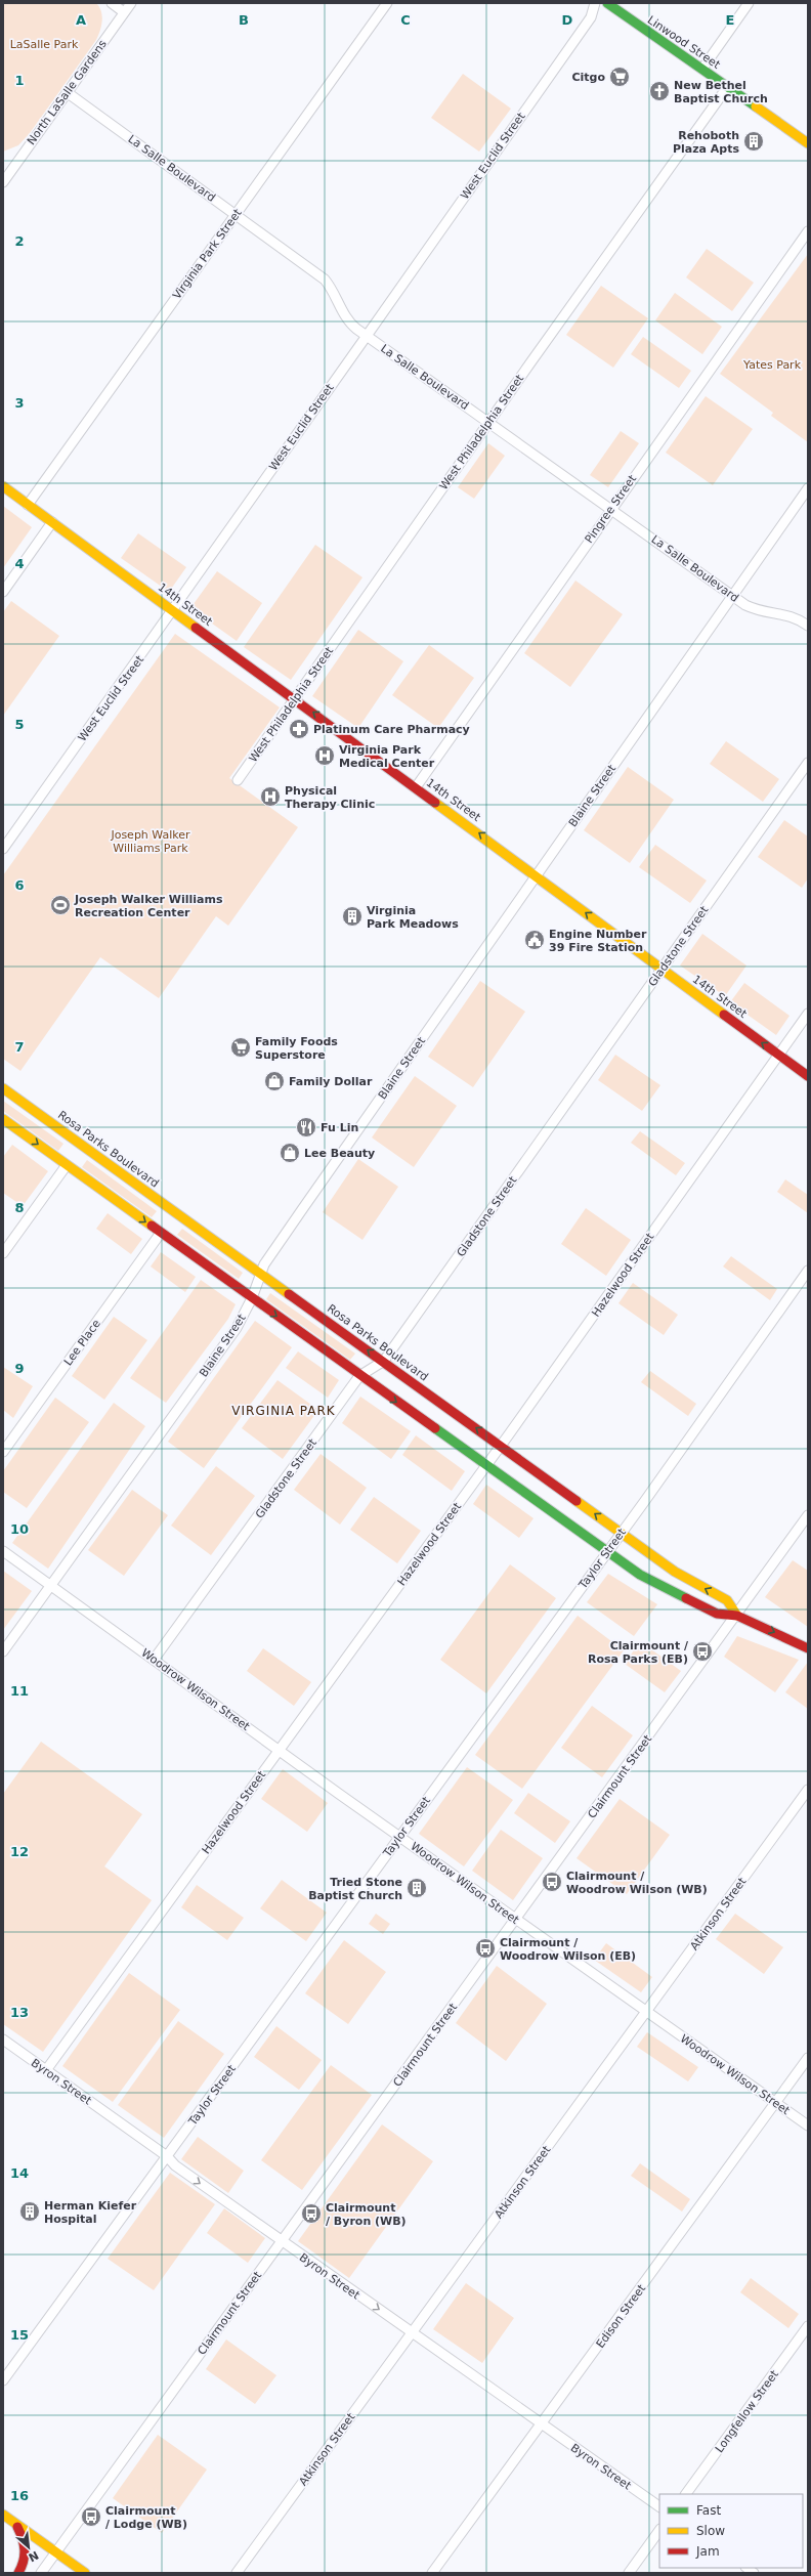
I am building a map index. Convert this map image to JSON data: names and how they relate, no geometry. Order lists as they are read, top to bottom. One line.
{"streets":{"street":["Linwood Street","North LaSalle Gardens","West Euclid Street","La Salle Boulevard","Virginia Park Street","West Philadelphia Street","Pingree Street","14th Street","Blaine Street","Gladstone Street","Rosa Parks Boulevard","Hazelwood Street","Lee Place","Taylor Street","Woodrow Wilson Street","Clairmount Street","Atkinson Street","Byron Street","Edison Street","Longfellow Street"]},"crossings":[["Linwood Street","West Philadelphia Street"],["North LaSalle Gardens","La Salle Boulevard"],["West Euclid Street","La Salle Boulevard"],["West Euclid Street","14th Street"],["La Salle Boulevard","Virginia Park Street"],["La Salle Boulevard","West Philadelphia Street"],["La Salle Boulevard","Pingree Street"],["La Salle Boulevard","Blaine Street"],["Virginia Park Street","14th Street"],["West Philadelphia Street","14th Street"],["Pingree Street","14th Street"],["14th Street","Blaine Street"],["14th Street","Gladstone Street"],["14th Street","Hazelwood Street"],["Blaine Street","Rosa Parks Boulevard"],["Blaine Street","Woodrow Wilson Street"],["Gladstone Street","Rosa Parks Boulevard"],["Gladstone Street","Woodrow Wilson Street"],["Rosa Parks Boulevard","Hazelwood Street"],["Rosa Parks Boulevard","Taylor Street"],["Rosa Parks Boulevard","Clairmount Street"],["Hazelwood Street","Woodrow Wilson Street"],["Hazelwood Street","Byron Street"],["Taylor Street","Woodrow Wilson Street"],["Taylor Street","Byron Street"],["Woodrow Wilson Street","Clairmount Street"],["Woodrow Wilson Street","Atkinson Street"],["Woodrow Wilson Street","Edison Street"],["Clairmount Street","Byron Street"],["Atkinson Street","Byron Street"],["Byron Street","Edison Street"]],"one_way":["14th Street","Byron Street"],"districts":["VIRGINIA PARK"],"parks":["LaSalle Park","Yates Park","Joseph Walker Williams Park"],"places":{"supermarket":["Citgo","Family Foods Superstore"],"church":["New Bethel Baptist Church"],"building":["Rehoboth Plaza Apts","Virginia Park Meadows","Tried Stone Baptist Church","Herman Kiefer Hospital"],"pharmacy":["Platinum Care Pharmacy"],"hospital":["Virginia Park Medical Center","Physical Therapy Clinic"],"sports":["Joseph Walker Williams Recreation Center"],"public building":["Engine Number 39 Fire Station"],"shop":["Family Dollar","Lee Beauty"],"restaurant":["Fu Lin"],"bus stop":["Clairmount / Rosa Parks (EB)","Clairmount / Woodrow Wilson (WB)","Clairmount / Woodrow Wilson (EB)","Clairmount / Byron (WB)","Clairmount / Lodge (WB)"]},"legend":["Fast","Slow","Jam"],"north":"bottom right","grid":{"columns":["A","B","C","D","E"],"rows":["1","2","3","4","5","6","7","8","9","10","11","12","13","14","15","16"]}}
